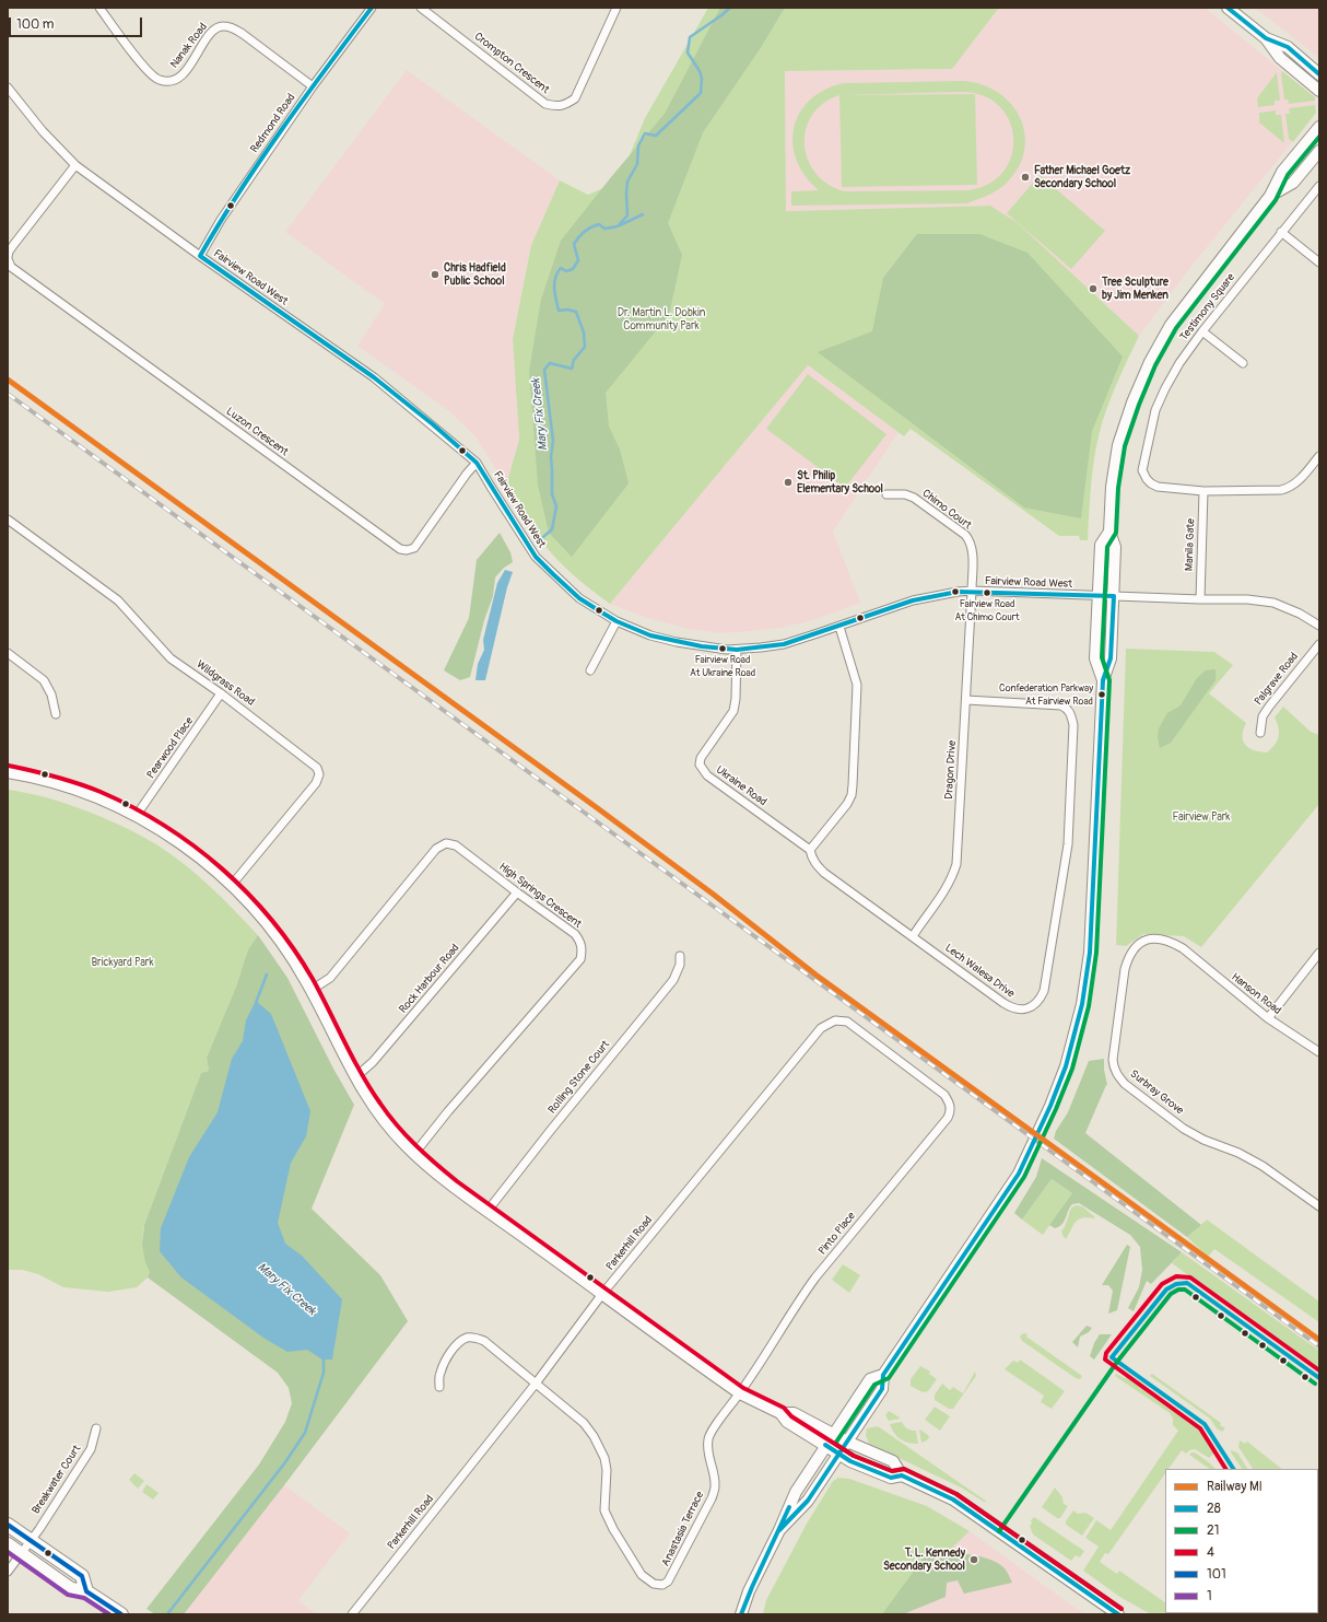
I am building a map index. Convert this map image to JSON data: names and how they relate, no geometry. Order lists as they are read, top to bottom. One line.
{"streets":{"street":["Nanak Road","Crompton Crescent","Redmond Road","Fairview Road West","Testimony Square","Luzon Crescent","Chimo Court","Manila Gate","Palgrave Road","Wildgrass Road","Pearwood Place","Dragon Drive","Ukraine Road","High Springs Crescent","Lech Walesa Drive","Rock Harbour Road","Hanson Road","Rolling Stone Court","Surbray Grove","Pinto Place","Parkerhill Road","Breakwater Court","Anastasia Terrace"]},"crossings":[["Nanak Road","Redmond Road"],["Redmond Road","Fairview Road West"],["Fairview Road West","Luzon Crescent"],["Fairview Road West","Chimo Court"],["Fairview Road West","Manila Gate"],["Fairview Road West","Dragon Drive"],["Fairview Road West","Ukraine Road"],["Testimony Square","Manila Gate"],["Chimo Court","Dragon Drive"],["Wildgrass Road","Pearwood Place"],["Dragon Drive","Lech Walesa Drive"],["Ukraine Road","Lech Walesa Drive"],["High Springs Crescent","Rock Harbour Road"],["Hanson Road","Surbray Grove"],["Pinto Place","Parkerhill Road"],["Pinto Place","Anastasia Terrace"],["Parkerhill Road","Anastasia Terrace"]],"water":["Mary Fix Creek"],"parks":["Dr. Martin L. Dobkin Community Park","Fairview Park","Brickyard Park"],"places":["Father Michael Goetz Secondary School","Chris Hadfield Public School","Tree Sculpture by Jim Menken","St. Philip Elementary School","Fairview Road At Chimo Court","Fairview Road At Ukraine Road","Confederation Parkway At Fairview Road","T. L. Kennedy Secondary School"],"lines":["transit line 28","transit line 21","rail line MI","transit line 4","transit line 101","transit line 1"],"legend":["Railway MI","28","21","4","101","1"],"scale_bar":"100 m"}
